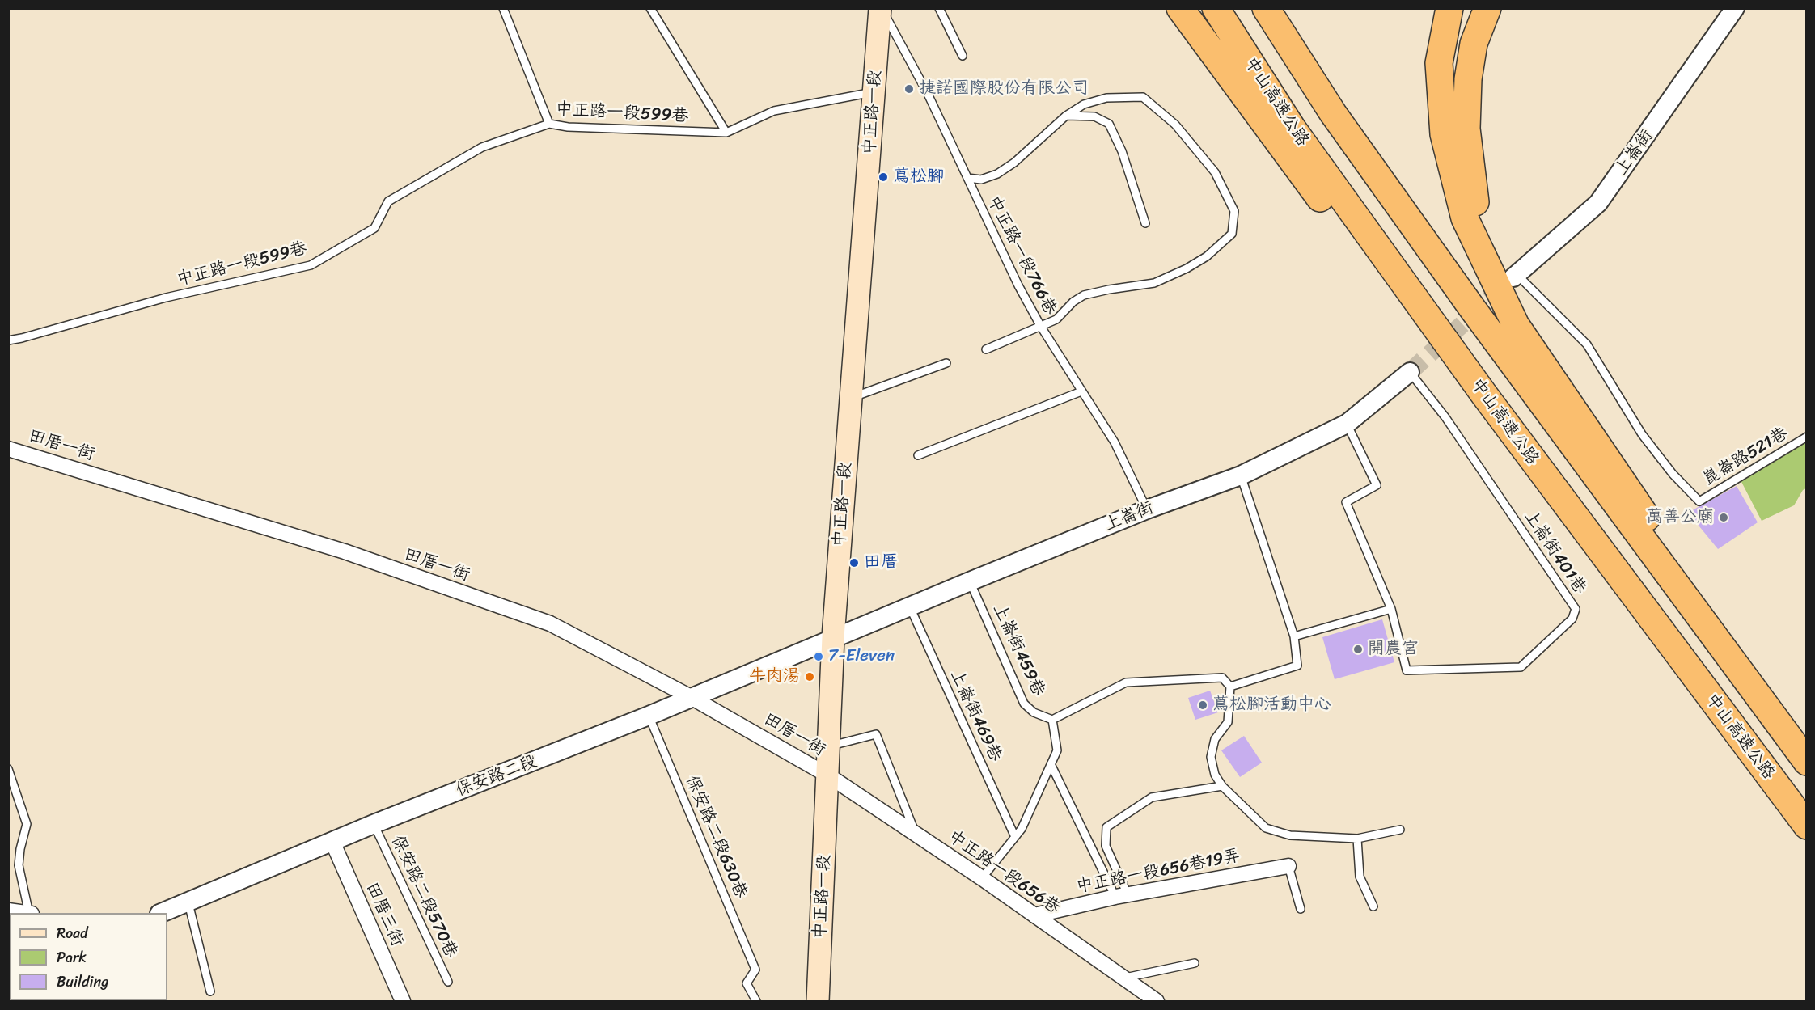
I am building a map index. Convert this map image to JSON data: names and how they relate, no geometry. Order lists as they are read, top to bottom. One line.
{"streets":{"highway":["中山高速公路"],"main road":["中正路一段"],"street":["上崙街","田厝一街","保安路二段","中正路一段656巷19弄","中正路一段656巷","田厝三街"],"lane":["中正路一段599巷","中正路一段766巷","崑崙路521巷","上崙街401巷","上崙街459巷","上崙街469巷","保安路二段630巷","保安路二段570巷"]},"crossings":[["中正路一段","中正路一段599巷"],["中正路一段","上崙街"],["中正路一段","中正路一段766巷"],["中正路一段","田厝一街"],["中正路一段","保安路二段"],["中正路一段","中正路一段656巷"],["上崙街","中正路一段766巷"],["上崙街","崑崙路521巷"],["上崙街","上崙街401巷"],["上崙街","上崙街459巷"],["上崙街","上崙街469巷"],["上崙街","保安路二段"],["田厝一街","保安路二段"],["田厝一街","中正路一段656巷"],["保安路二段","保安路二段630巷"],["保安路二段","保安路二段570巷"],["保安路二段","田厝三街"],["中正路一段656巷19弄","中正路一段656巷"]],"places":["捷諾國際股份有限公司","蔦松腳","萬善公廟","田厝","開農宮","7-Eleven","牛肉湯","蔦松腳活動中心"],"legend":["Road","Park","Building"]}
